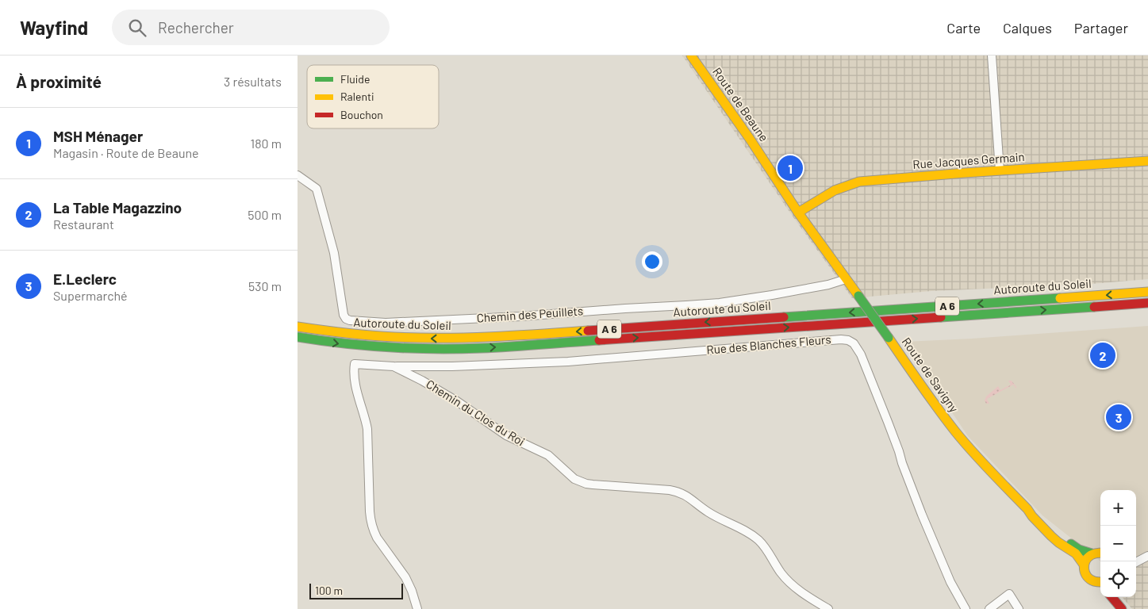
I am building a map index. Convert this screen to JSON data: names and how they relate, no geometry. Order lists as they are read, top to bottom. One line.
{"streets":{"main road":["Route de Beaune","Rue Jacques Germain","Autoroute du Soleil","A 6","Route de Savigny"],"street":["Chemin des Peuillets","Rue des Blanches Fleurs","Chemin du Clos du Roi"]},"crossings":[["Route de Beaune","Rue Jacques Germain"],["Route de Beaune","Route de Savigny"],["Chemin des Peuillets","Route de Savigny"],["Rue des Blanches Fleurs","Chemin du Clos du Roi"]],"legend":["Fluide","Ralenti","Bouchon"],"scale_bar":"100 m","page":{"header":"Wayfind","search":"Rechercher","nav":["Carte","Calques","Partager"],"heading":["À proximité","3 résultats"],"list":[{"mark":"1","name":"MSH Ménager","note":"Magasin · Route de Beaune","value":"180 m"},{"mark":"2","name":"La Table Magazzino","note":"Restaurant","value":"500 m"},{"mark":"3","name":"E.Leclerc","note":"Supermarché","value":"530 m"}],"pins":["1","2","3"],"map_buttons":["+","−"],"scale":"100 m"}}
